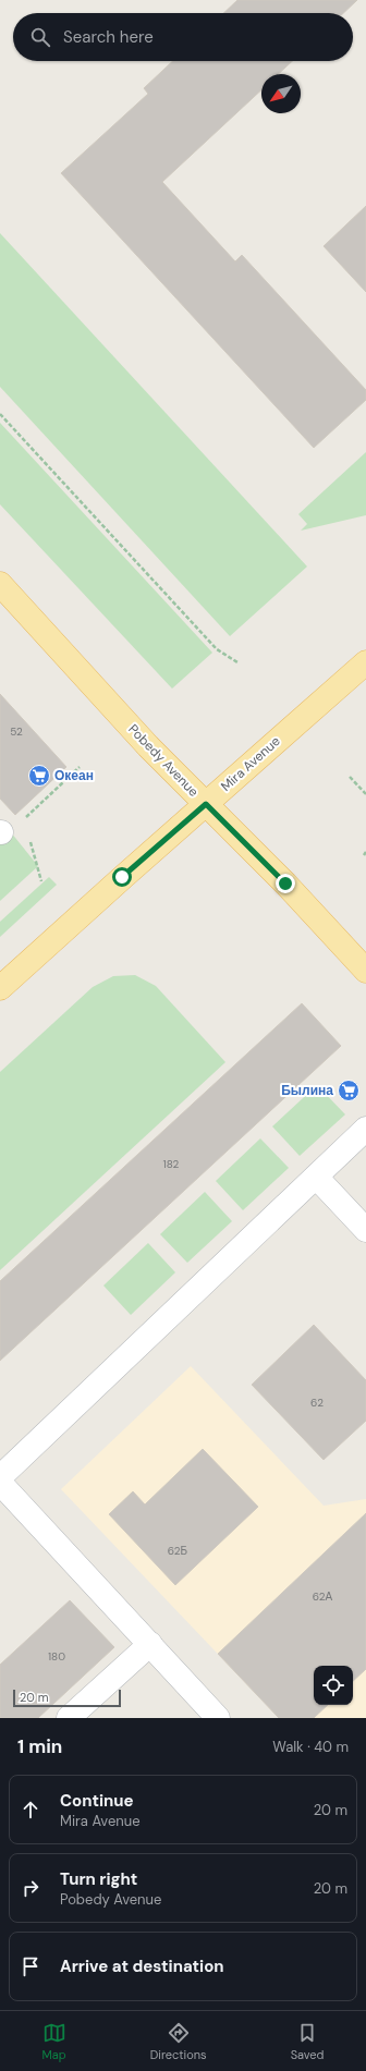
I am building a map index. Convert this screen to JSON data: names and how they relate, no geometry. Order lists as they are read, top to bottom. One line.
{"streets":{"main road":["Pobedy Avenue","Mira Avenue"]},"crossings":[["Pobedy Avenue","Mira Avenue"]],"places":{"supermarket":["Океан","Былина"]},"house_numbers":["52","182","62","62Б","62А","180"],"scale_bar":"20 m","north":"bottom left","page":{"search":"Search here","scale":"20 m","heading":["1 min","Walk · 40 m"],"list":[["Continue","Mira Avenue","20 m"],["Turn right","Pobedy Avenue","20 m"],"Arrive at destination"],"nav":["Map","Directions","Saved"]}}
